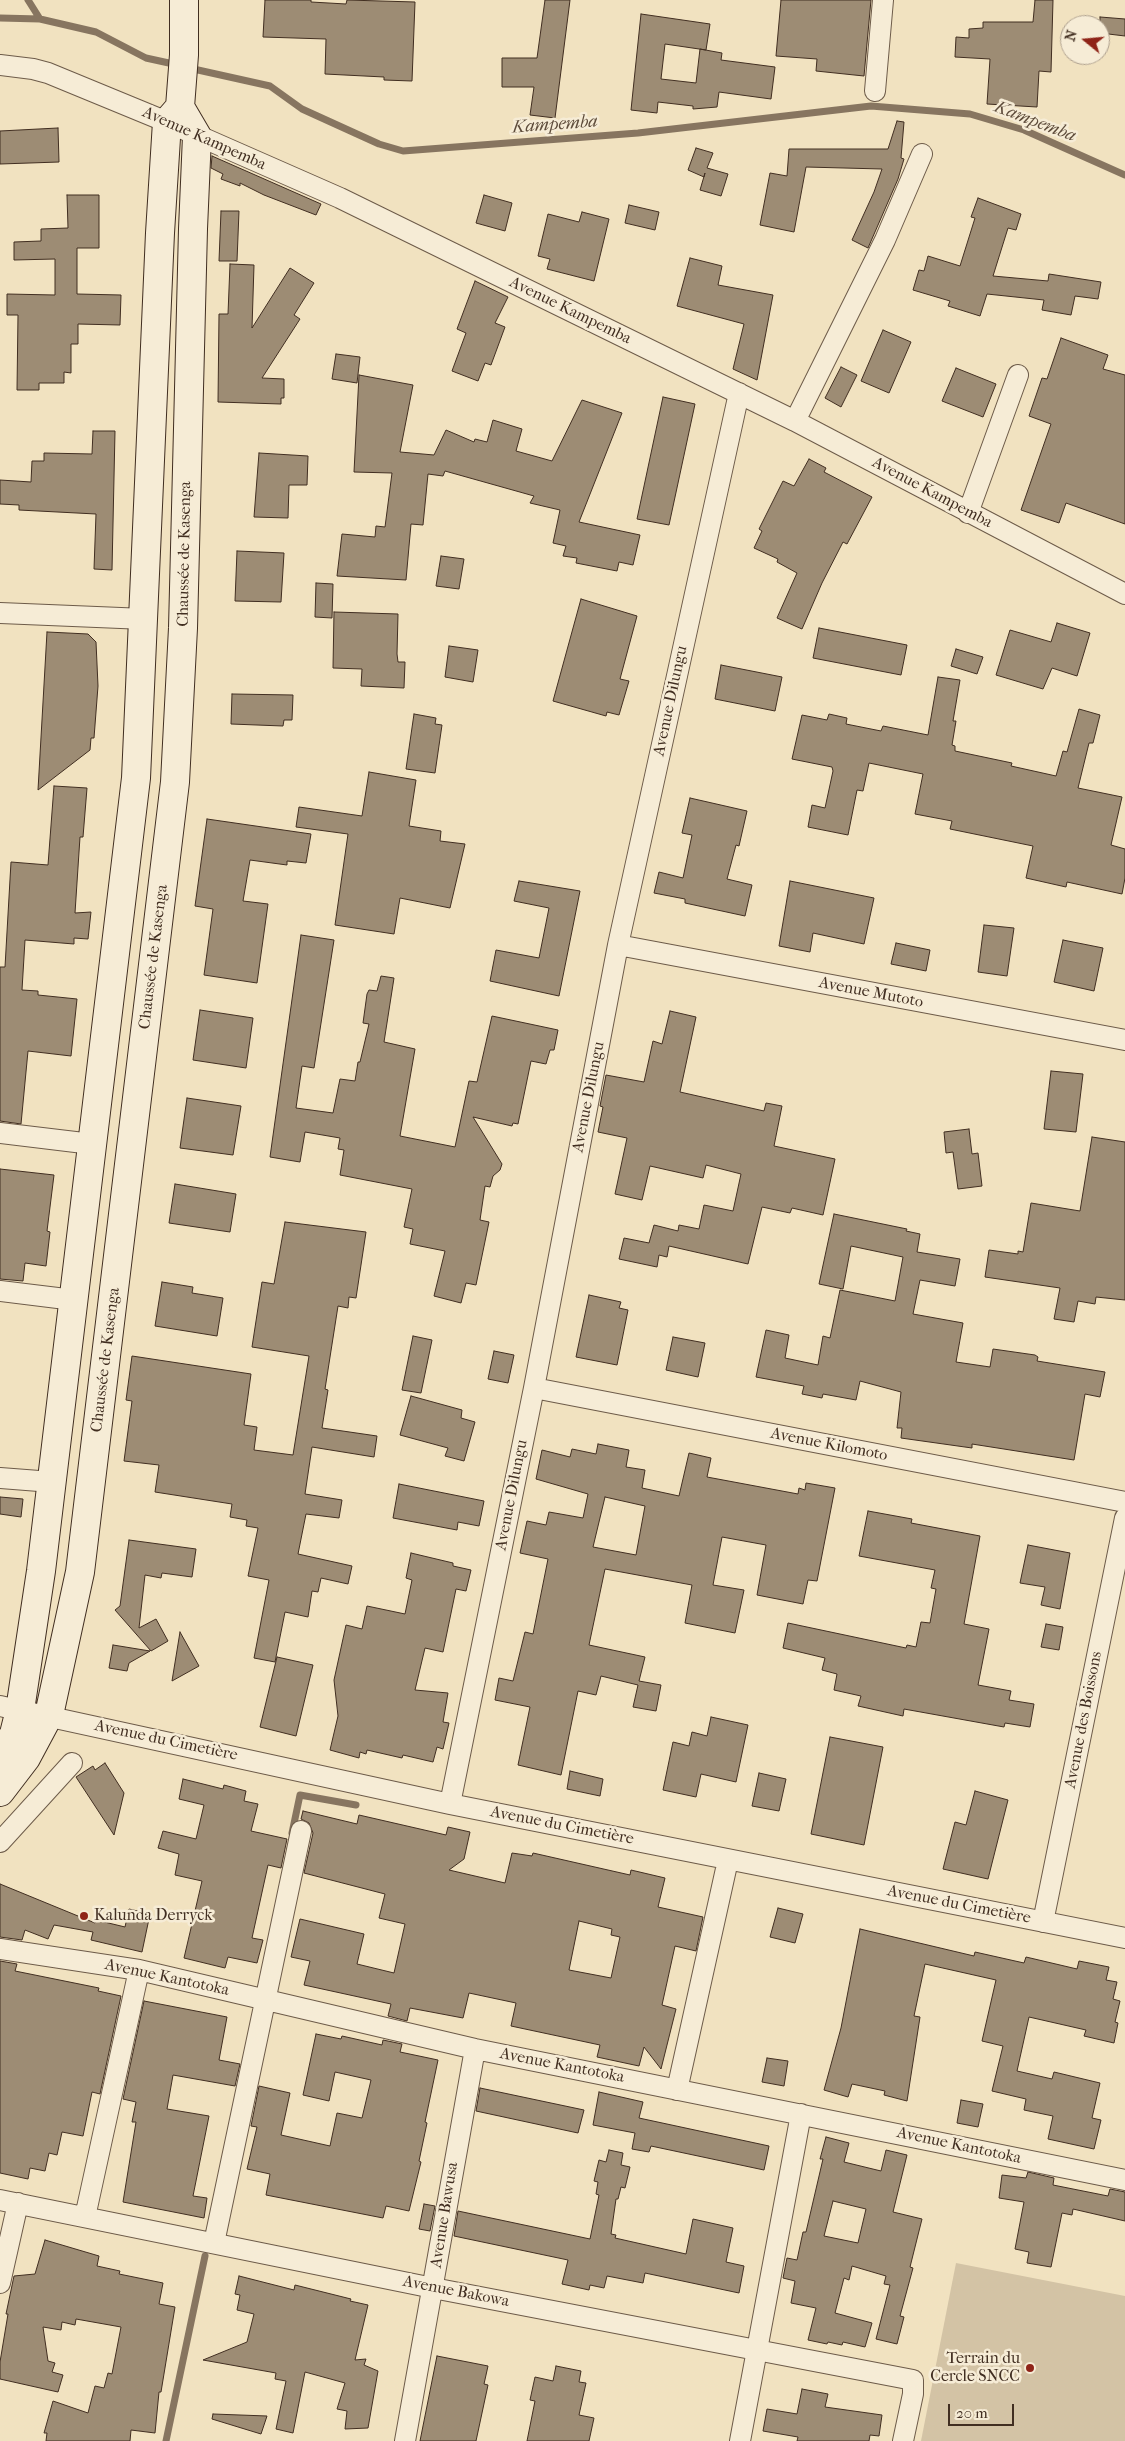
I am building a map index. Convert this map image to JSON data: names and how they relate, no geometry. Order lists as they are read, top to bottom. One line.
{"streets":{"main road":["Chaussée de Kasenga"],"street":["Avenue Kampemba","Avenue Dilungu","Avenue Mutoto","Avenue Kilomoto","Avenue des Boissons","Avenue du Cimetière","Avenue Kantotoka","Avenue Bawusa","Avenue Bakowa"]},"crossings":[["Avenue Kampemba","Chaussée de Kasenga"],["Avenue Kampemba","Avenue Dilungu"],["Chaussée de Kasenga","Avenue du Cimetière"],["Avenue Dilungu","Avenue Mutoto"],["Avenue Dilungu","Avenue Kilomoto"],["Avenue Dilungu","Avenue du Cimetière"],["Avenue des Boissons","Avenue du Cimetière"],["Avenue Kantotoka","Avenue Bawusa"],["Avenue Bawusa","Avenue Bakowa"]],"water":["Kampemba"],"places":["Kalunda Derryck","Terrain du Cercle SNCC"],"scale_bar":"20 m","north":"left"}
